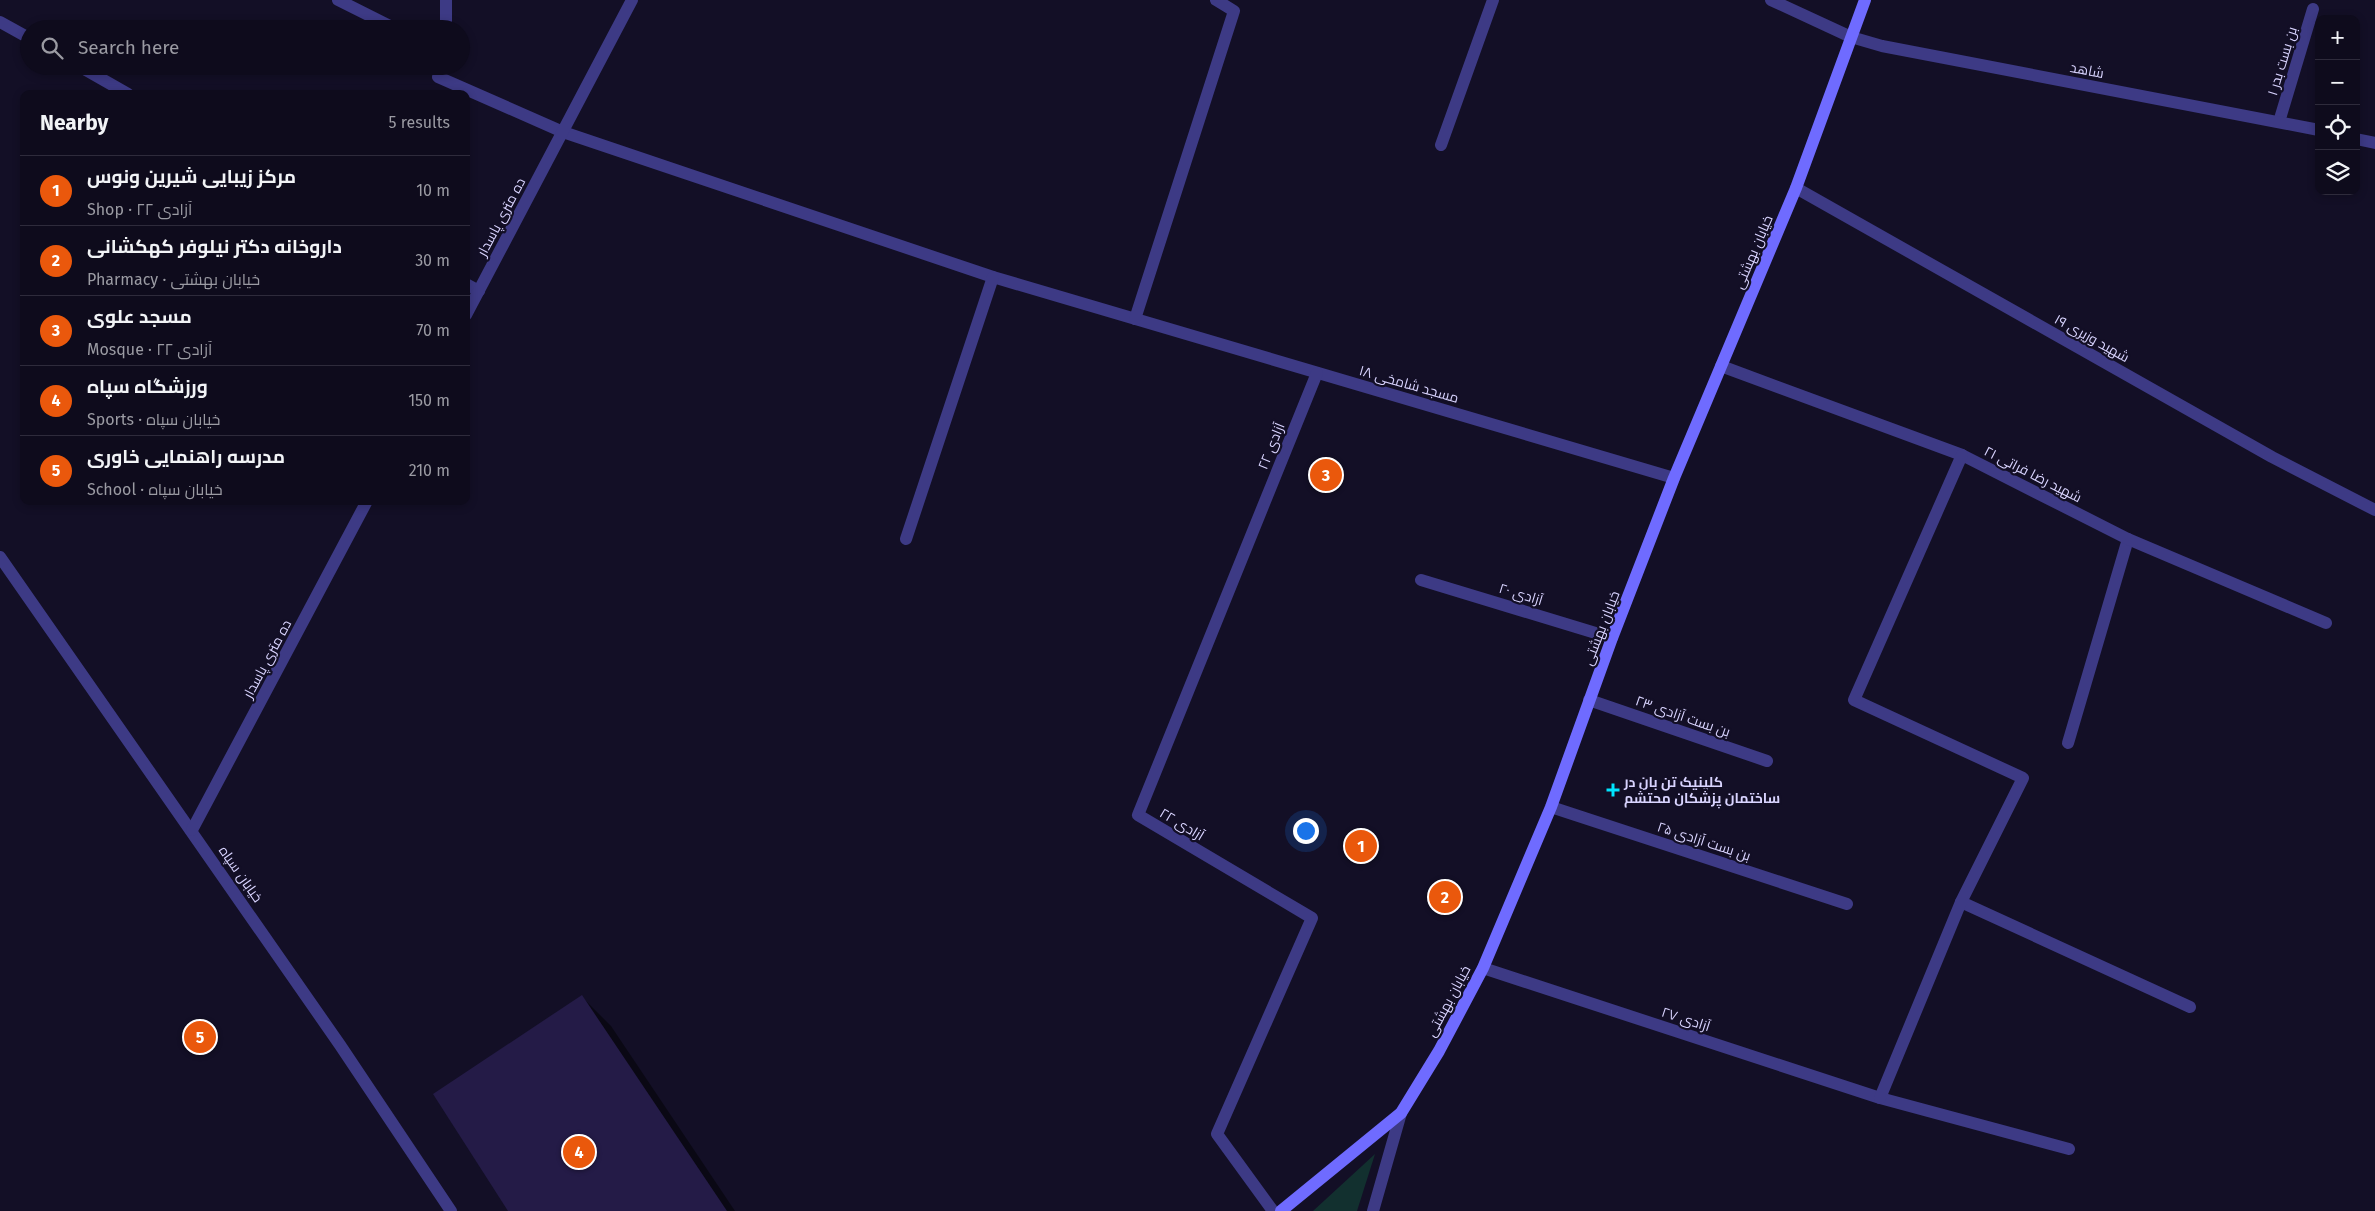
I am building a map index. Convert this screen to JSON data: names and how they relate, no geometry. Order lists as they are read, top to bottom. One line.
{"streets":{"main road":["خیابان بهشتی"],"street":["بن بست بدر ۱","شاهد","ده متری پاسدار","شهید وزیری ۱۹","مسجد شامخی ۱۸","آزادی ۲۲","شهید رضا فراتی ۲۱","آزادی ۲۰","بن بست آزادی ۲۳","بن بست آزادی ۲۵","خیابان سپاه","آزادی ۲۷"]},"crossings":[["بن بست بدر ۱","شاهد"],["شاهد","خیابان بهشتی"],["ده متری پاسدار","مسجد شامخی ۱۸"],["ده متری پاسدار","خیابان سپاه"],["خیابان بهشتی","شهید وزیری ۱۹"],["خیابان بهشتی","مسجد شامخی ۱۸"],["خیابان بهشتی","شهید رضا فراتی ۲۱"],["خیابان بهشتی","آزادی ۲۰"],["خیابان بهشتی","بن بست آزادی ۲۳"],["خیابان بهشتی","بن بست آزادی ۲۵"],["خیابان بهشتی","آزادی ۲۷"],["مسجد شامخی ۱۸","آزادی ۲۲"]],"places":{"health":["کلینیک تن بان در ساختمان پزشکان محتشم"]},"page":{"map_buttons":["+","−"],"search":"Search here","heading":["Nearby","5 results"],"list":[{"mark":"1","name":"مرکز زیبایی شیرین ونوس","note":"Shop · آزادی ۲۲","value":"10 m"},{"mark":"2","name":"داروخانه دکتر نیلوفر کهکشانی","note":"Pharmacy · خیابان بهشتی","value":"30 m"},{"mark":"3","name":"مسجد علوی","note":"Mosque · آزادی ۲۲","value":"70 m"},{"mark":"4","name":"ورزشگاه سپاه","note":"Sports · خیابان سپاه","value":"150 m"},{"mark":"5","name":"مدرسه راهنمایی خاوری","note":"School · خیابان سپاه","value":"210 m"}],"pins":["3","1","2","5","4"]}}
